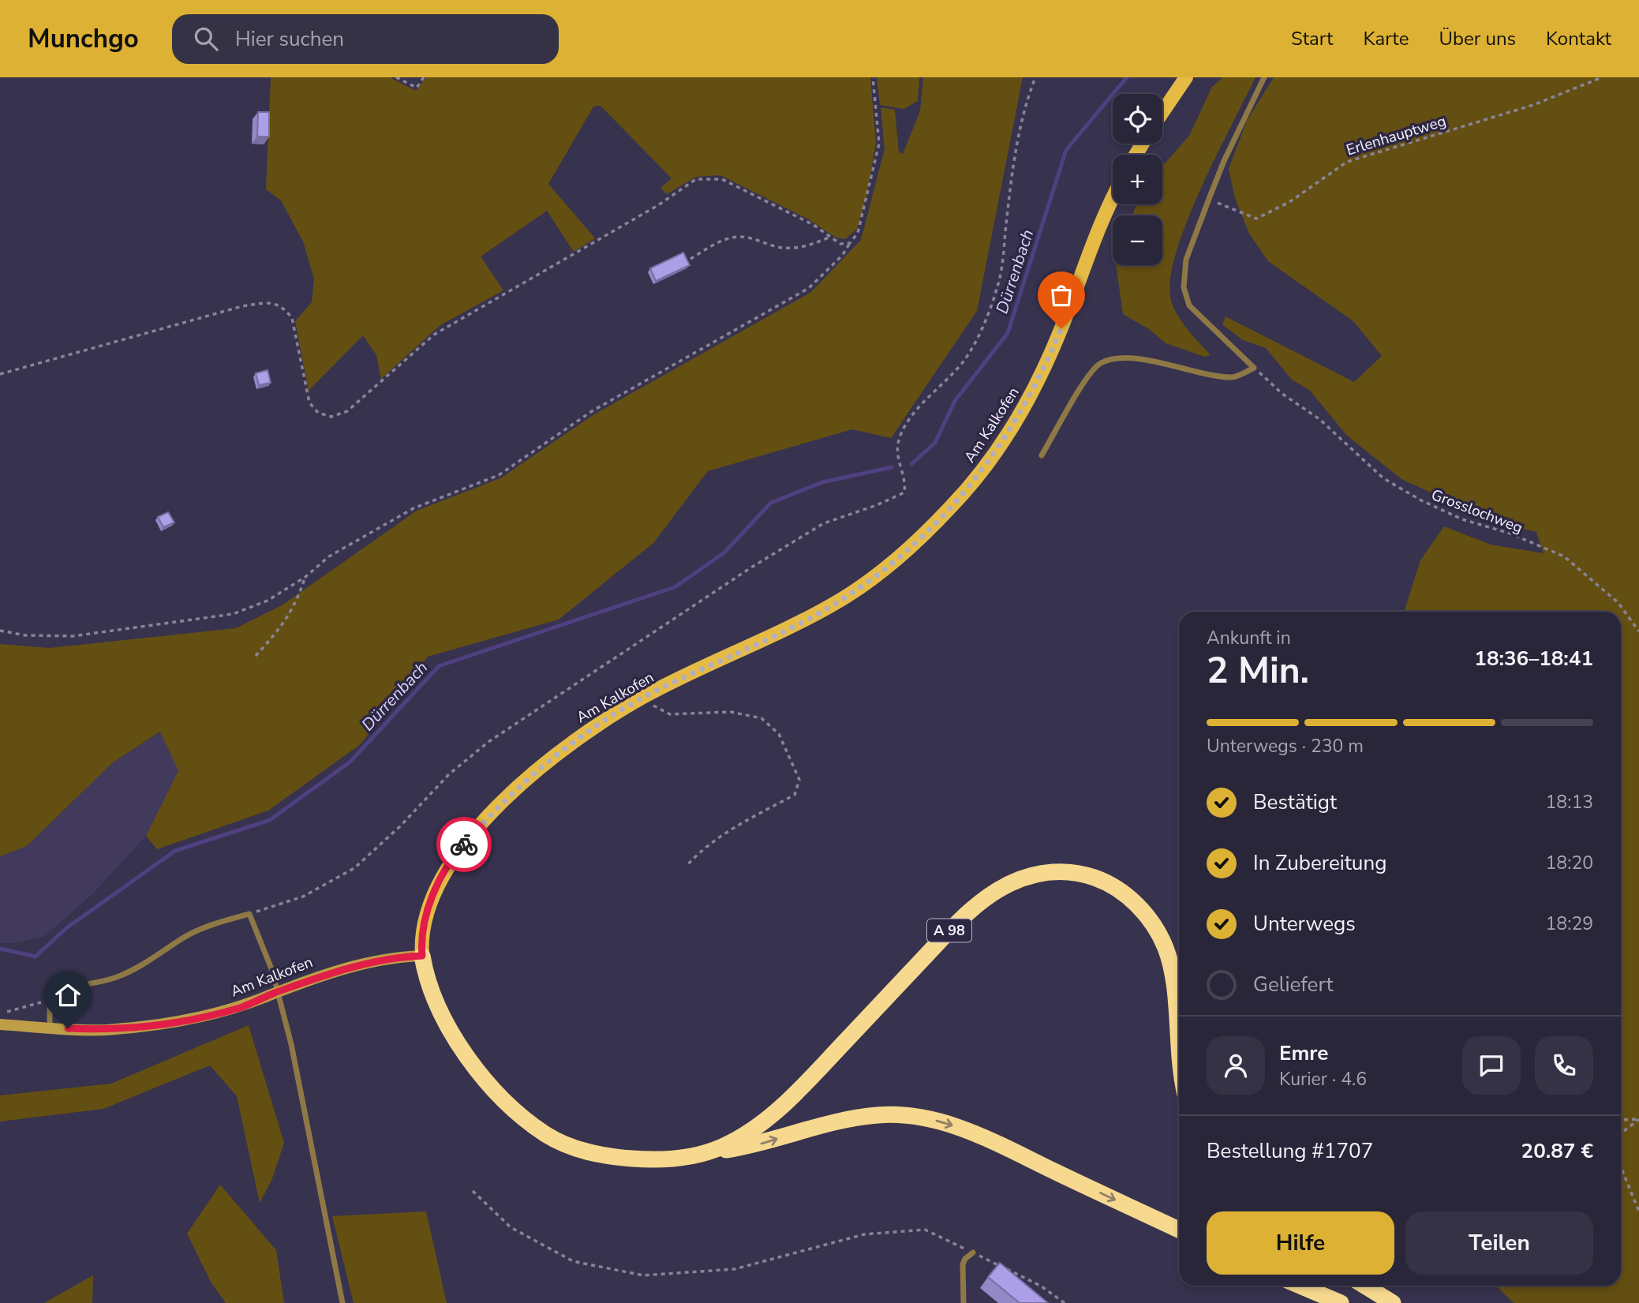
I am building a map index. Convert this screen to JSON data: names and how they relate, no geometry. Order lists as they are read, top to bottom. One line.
{"streets":{"highway":["A 98"],"main road":["Am Kalkofen"],"path":["Erlenhauptweg","Grosslochweg"]},"crossings":[["Am Kalkofen","A 98"]],"water":["Dürrenbach"],"page":{"header":"Munchgo","search":"Hier suchen","nav":["Start","Karte","Über uns","Kontakt"],"map_buttons":["+","−"],"heading":["2 Min.","Ankunft in","18:36–18:41"],"panel":["Emre","Kurier · 4.6","Bestellung #1707","20.87 €"],"bar":"Unterwegs · 230 m","list":[["Bestätigt","18:13"],["In Zubereitung","18:20"],["Unterwegs","18:29"],"Geliefert"],"buttons":["Hilfe","Teilen"]}}
